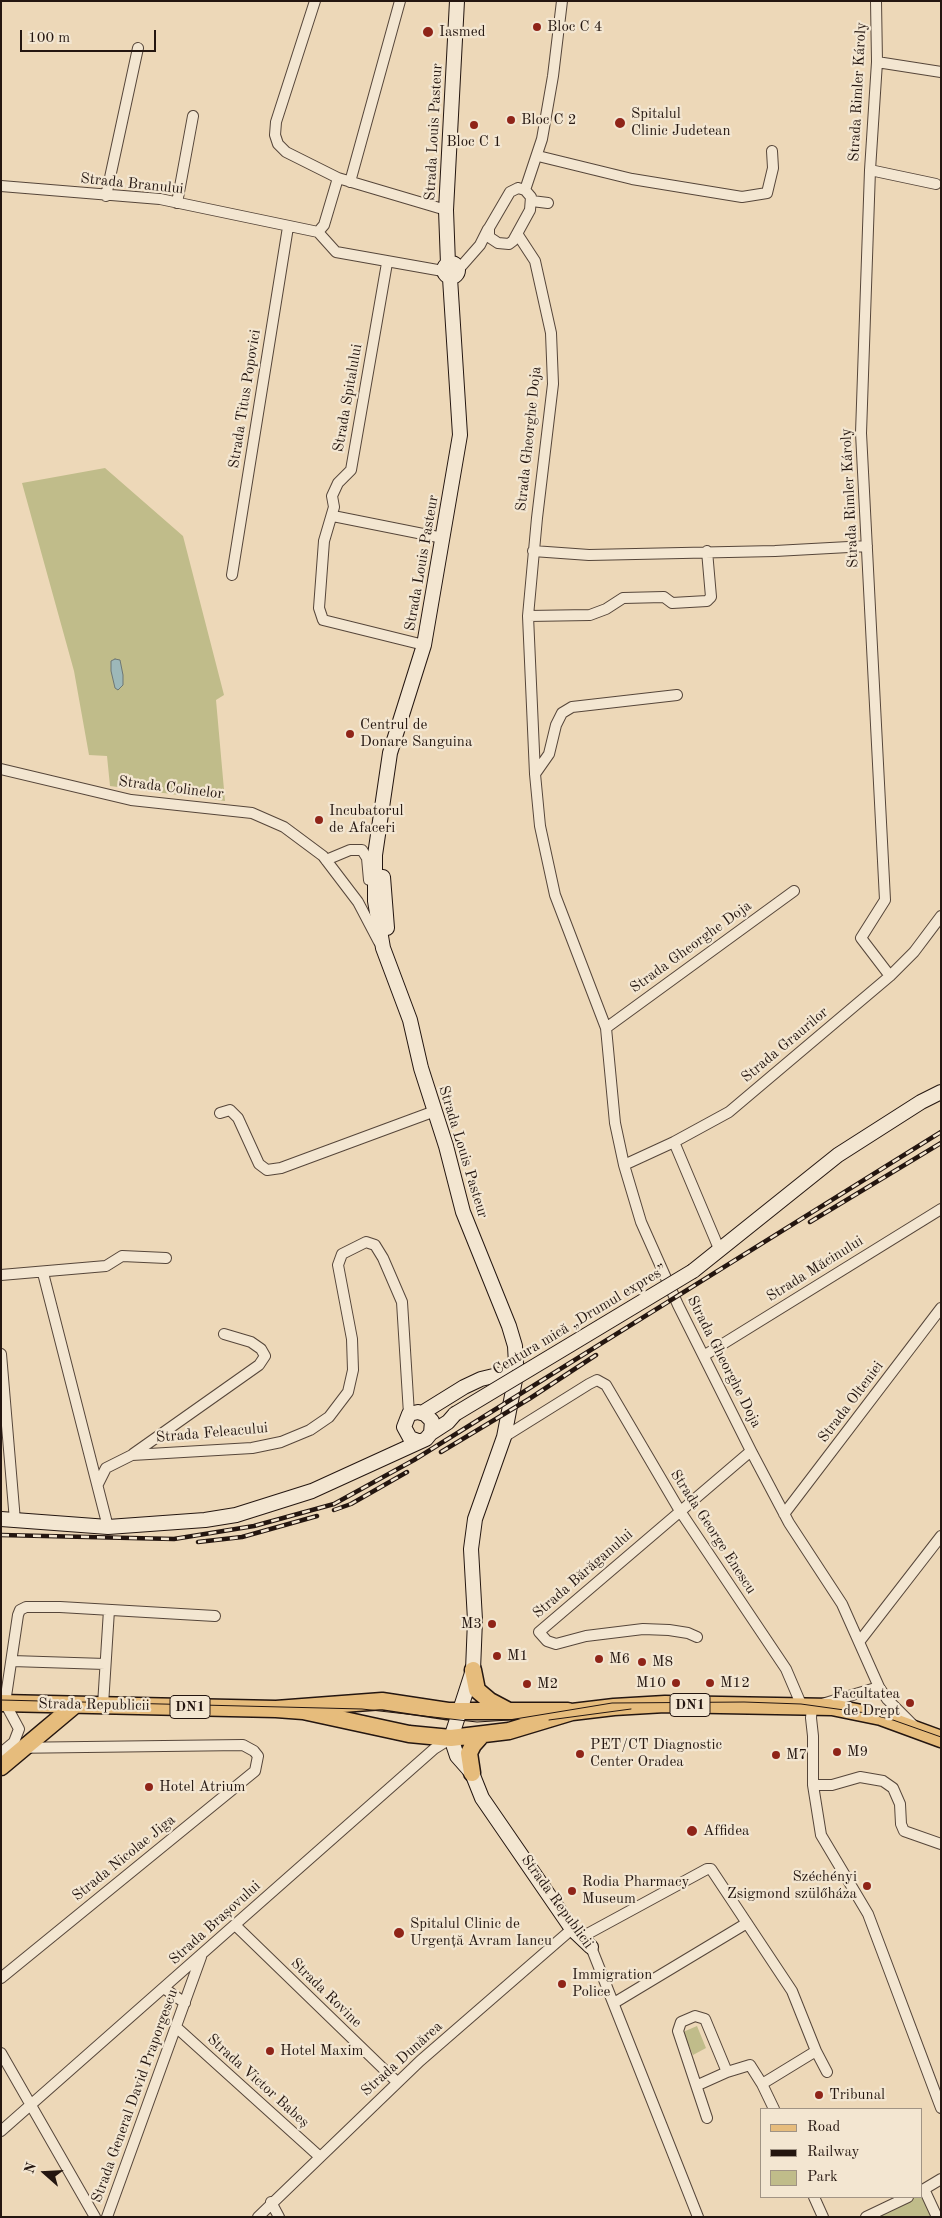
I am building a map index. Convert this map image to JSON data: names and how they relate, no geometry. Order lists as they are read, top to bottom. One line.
{"streets":{"main road":["Strada Louis Pasteur","Centura mică „Drumul expres”","Strada Republicii","DN1"],"street":["Strada Rimler Károly","Strada Branului","Strada Spitalului","Strada Titus Popovici","Strada Gheorghe Doja","Strada Colinelor","Strada Graurilor","Strada Măcinului","Strada Olteniei","Strada Feleacului","Strada George Enescu","Strada Bărăganului","Strada Nicolae Jiga","Strada Brașovului","Strada Rovine","Strada Dunărea","Strada Victor Babeș","Strada General David Praporgescu"]},"crossings":[["Strada Rimler Károly","Strada Graurilor"],["Strada Louis Pasteur","Strada Spitalului"],["Strada Louis Pasteur","Strada Colinelor"],["Strada Louis Pasteur","Strada George Enescu"],["Strada Louis Pasteur","Strada Republicii"],["Strada Louis Pasteur","Strada Brașovului"],["Strada Branului","Strada Titus Popovici"],["Strada Gheorghe Doja","Strada Graurilor"],["Strada Gheorghe Doja","Strada Măcinului"],["Strada Gheorghe Doja","Strada Olteniei"],["Strada Gheorghe Doja","Strada Bărăganului"],["Strada Gheorghe Doja","DN1"],["Centura mică „Drumul expres”","Strada Feleacului"],["Strada George Enescu","Strada Bărăganului"],["Strada George Enescu","DN1"],["Strada Republicii","DN1"],["Strada Republicii","Strada Brașovului"],["Strada Republicii","Strada Dunărea"],["Strada Brașovului","Strada Rovine"],["Strada Brașovului","Strada General David Praporgescu"],["Strada Rovine","Strada Dunărea"],["Strada Dunărea","Strada Victor Babeș"],["Strada Victor Babeș","Strada General David Praporgescu"]],"places":["Bloc C 4","Iasmed","Bloc C 2","Spitalul Clinic Judetean","Bloc C 1","Centrul de Donare Sanguina","Incubatorul de Afaceri","M3","M1","M6","M8","M10","M12","M2","Facultatea de Drept","M9","PET/CT Diagnostic Center Oradea","M7","Hotel Atrium","Affidea","Széchényi Zsigmond szülőháza","Rodia Pharmacy Museum","Spitalul Clinic de Urgență Avram Iancu","Immigration Police","Hotel Maxim","Tribunal"],"legend":["Road","Railway","Park"],"scale_bar":"100 m","north":"left"}
